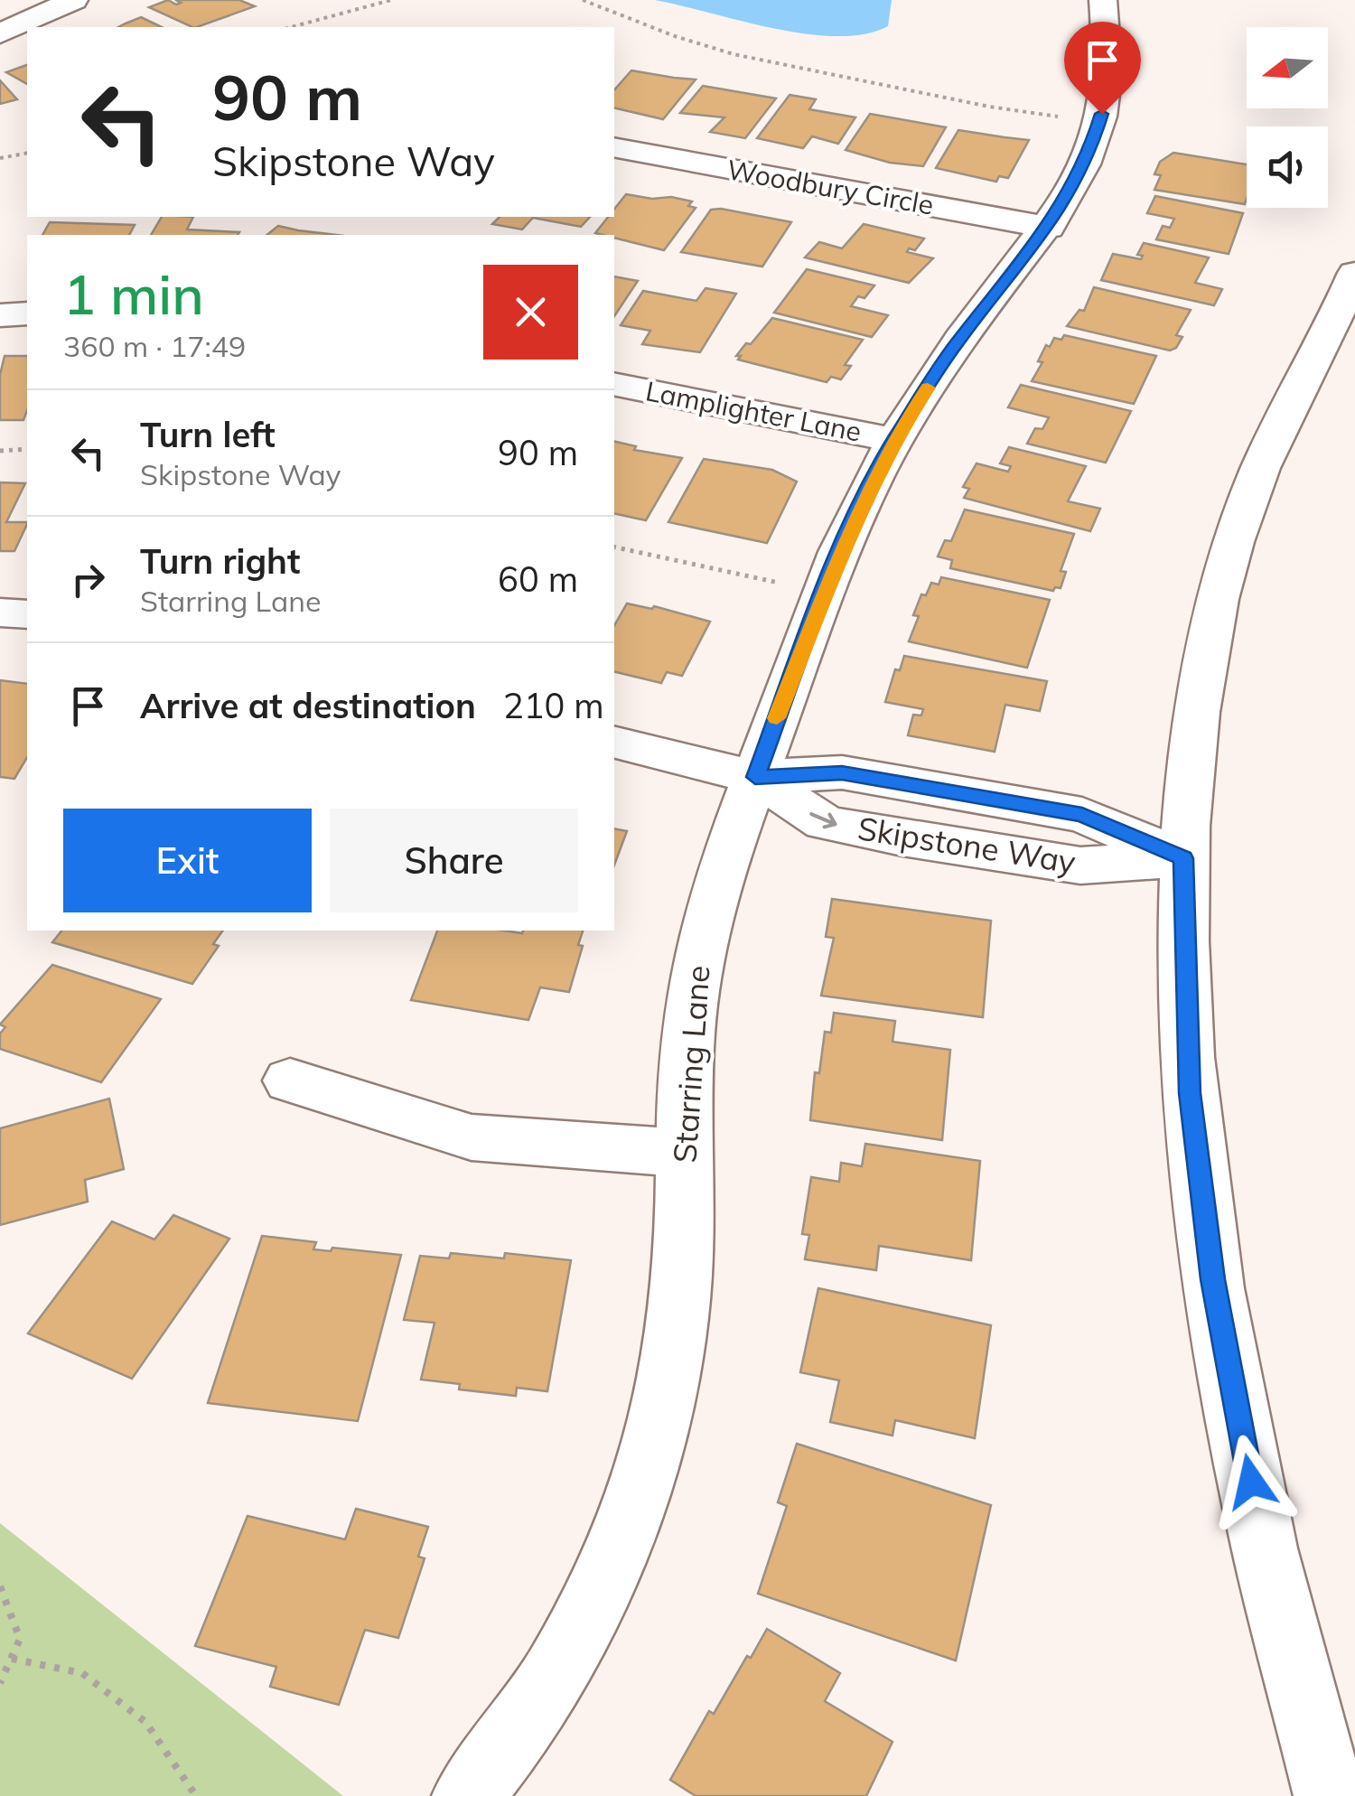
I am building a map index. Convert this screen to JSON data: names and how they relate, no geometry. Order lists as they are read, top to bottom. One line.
{"streets":{"street":["Woodbury Circle","Lamplighter Lane","Skipstone Way","Starring Lane"]},"crossings":[["Woodbury Circle","Starring Lane"],["Lamplighter Lane","Starring Lane"],["Skipstone Way","Starring Lane"]],"north":"left","page":{"turn":["90 m","Skipstone Way"],"heading":["1 min","360 m · 17:49"],"list":[{"name":"Turn left","note":"Skipstone Way","value":"90 m"},{"name":"Turn right","note":"Starring Lane","value":"60 m"},{"name":"Arrive at destination","value":"210 m"}],"buttons":["Exit","Share"]}}
